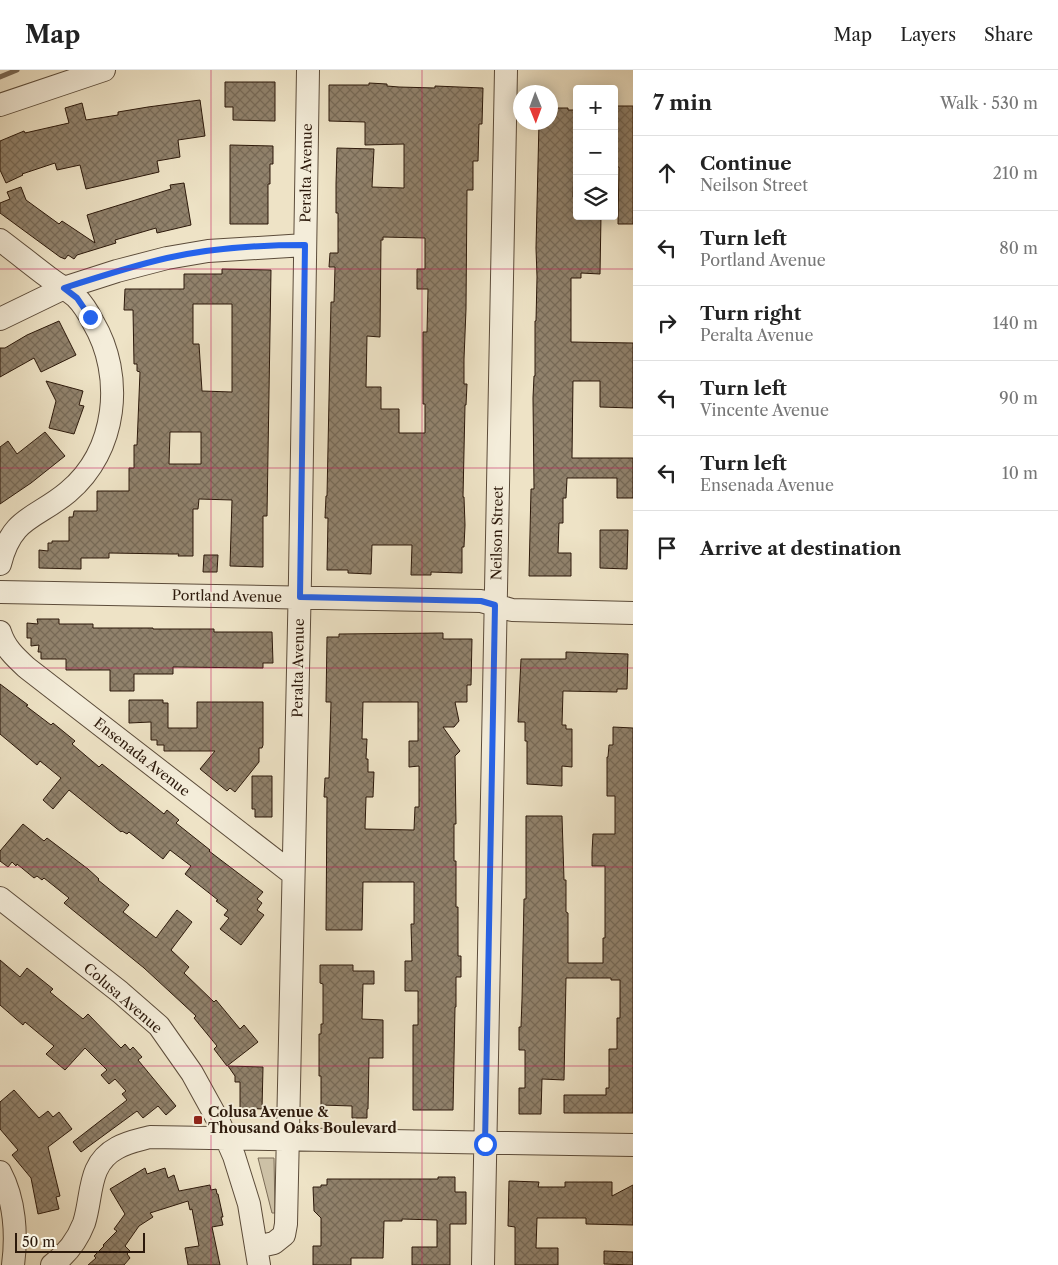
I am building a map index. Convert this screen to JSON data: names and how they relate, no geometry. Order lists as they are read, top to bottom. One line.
{"streets":{"street":["Peralta Avenue","Neilson Street","Portland Avenue","Ensenada Avenue","Colusa Avenue"]},"crossings":[["Peralta Avenue","Portland Avenue"],["Peralta Avenue","Ensenada Avenue"],["Peralta Avenue","Colusa Avenue"],["Neilson Street","Portland Avenue"]],"places":{"transit":["Colusa Avenue & Thousand Oaks Boulevard"]},"scale_bar":"50 m","north":"bottom","page":{"header":"Map","nav":["Map","Layers","Share"],"heading":["7 min","Walk · 530 m"],"map_buttons":["+","−"],"list":[["Continue","Neilson Street","210 m"],["Turn left","Portland Avenue","80 m"],["Turn right","Peralta Avenue","140 m"],["Turn left","Vincente Avenue","90 m"],["Turn left","Ensenada Avenue","10 m"],"Arrive at destination"],"scale":"50 m"}}
